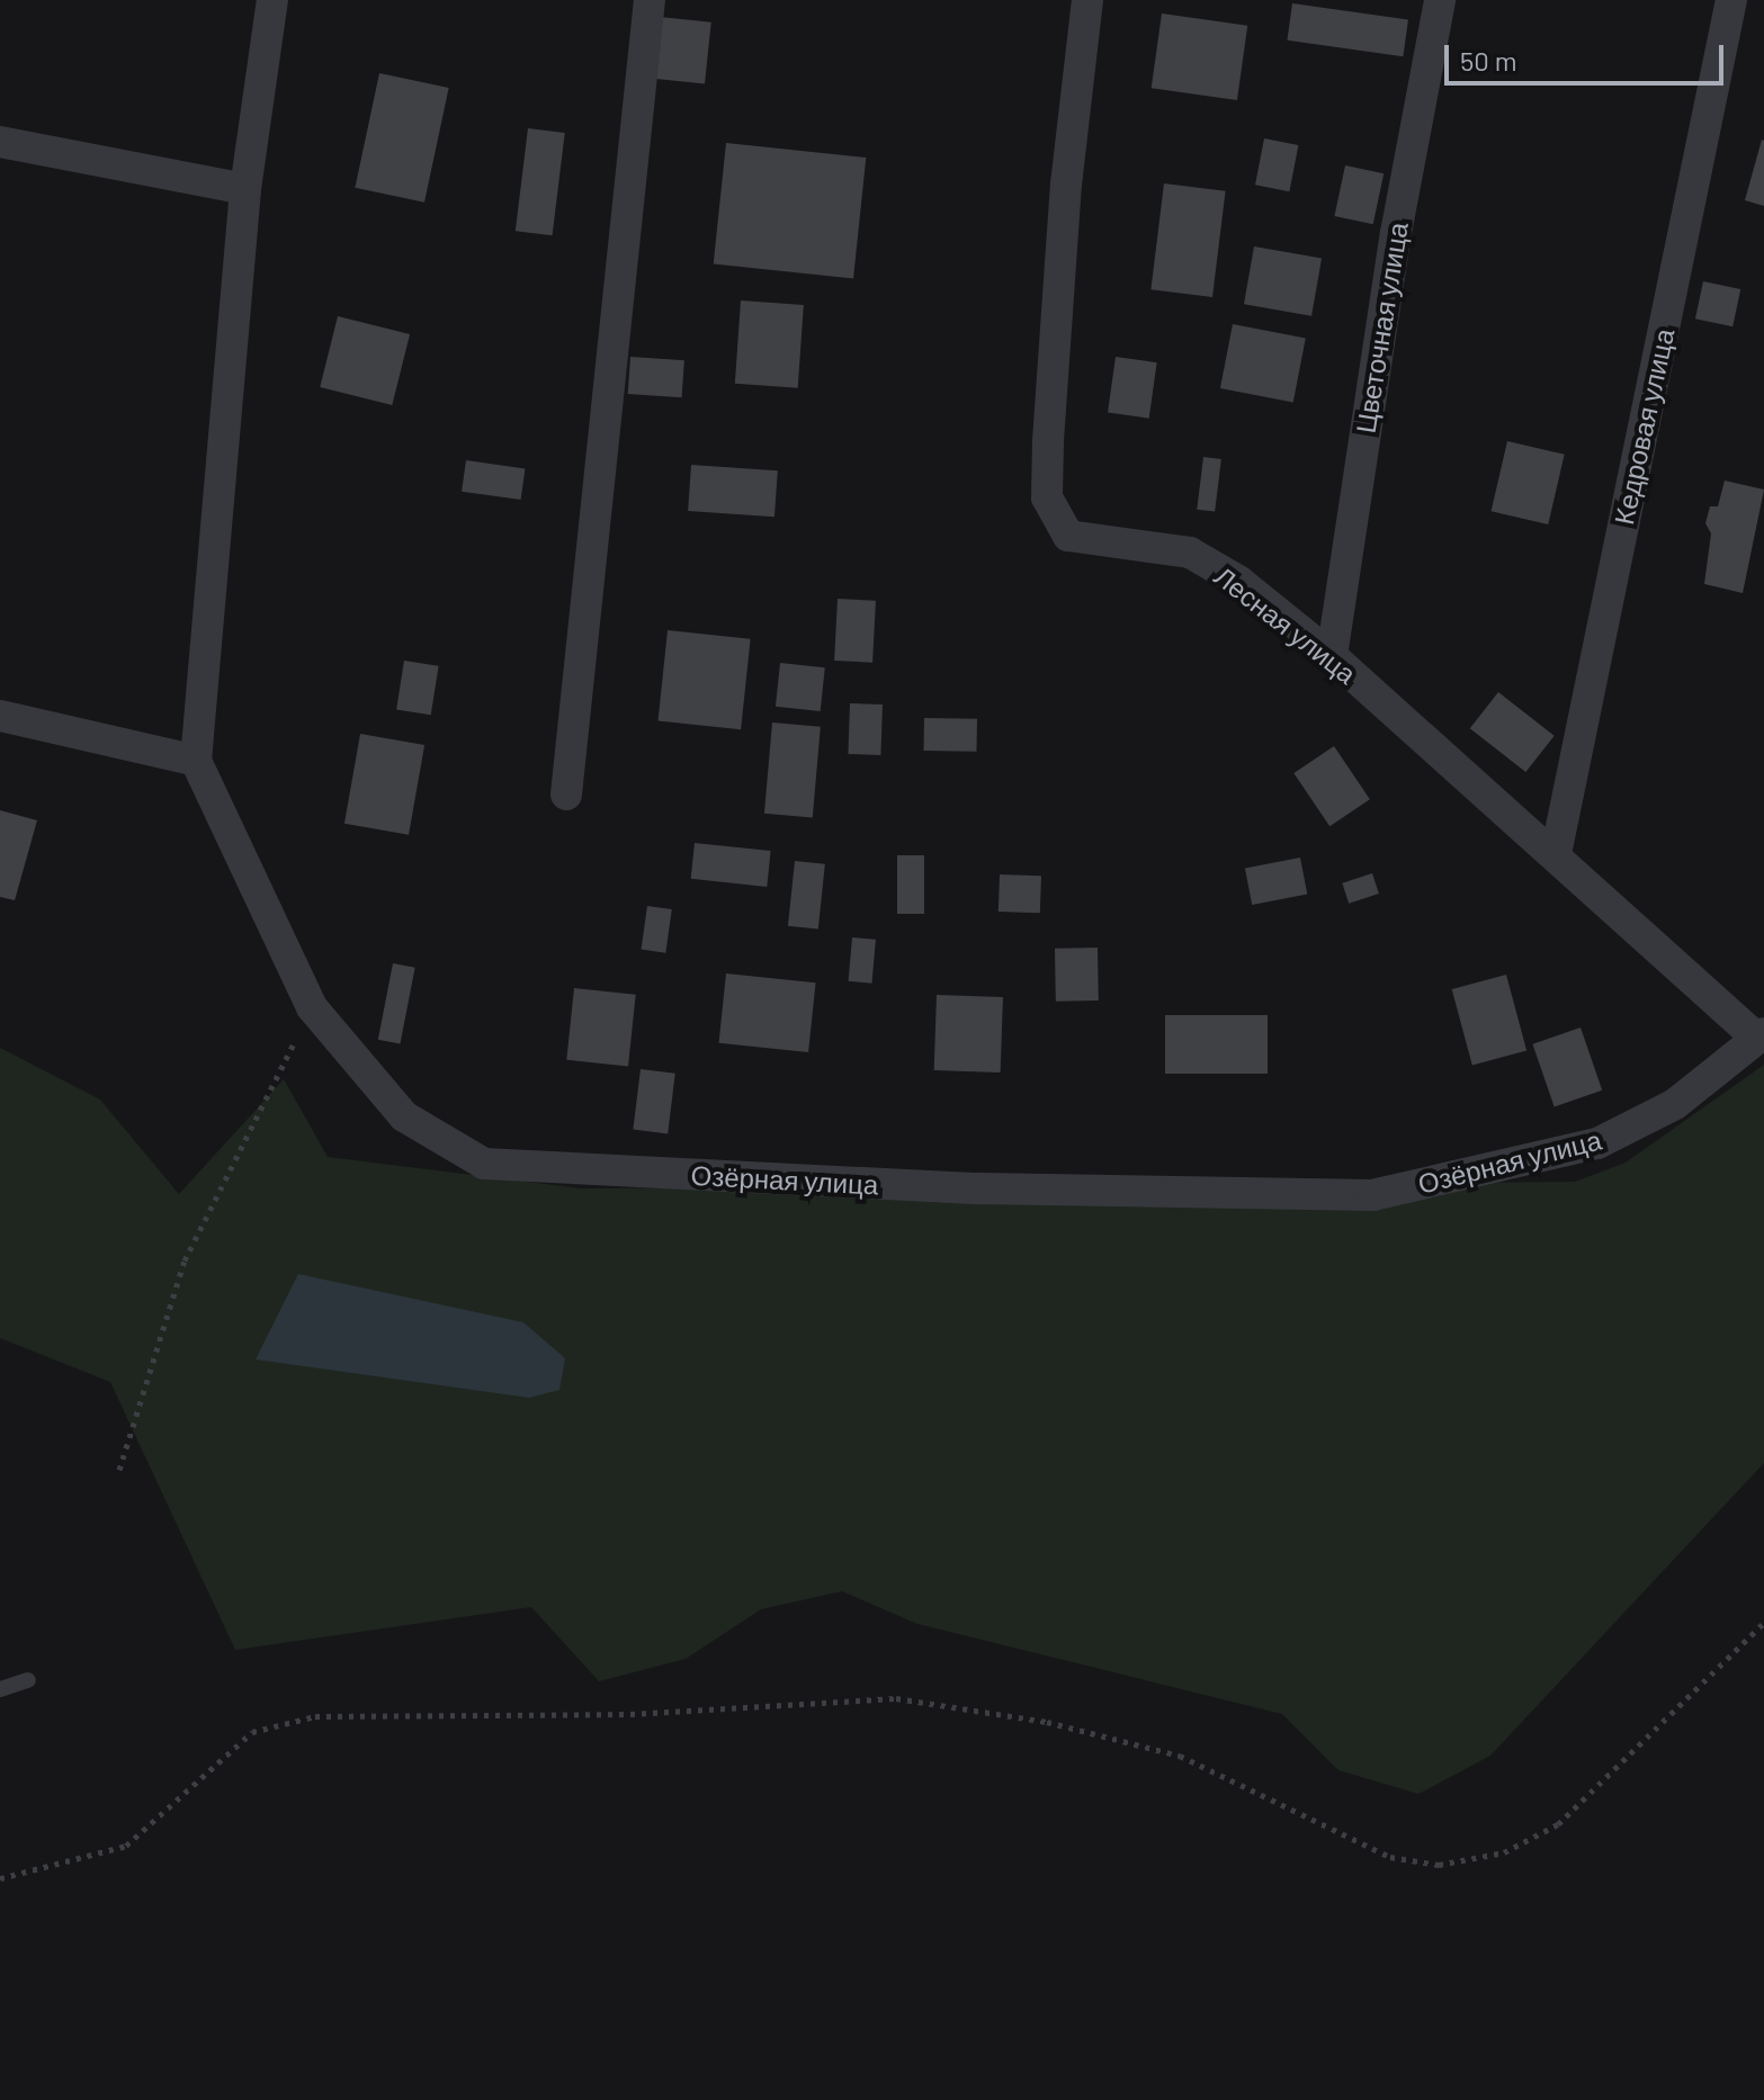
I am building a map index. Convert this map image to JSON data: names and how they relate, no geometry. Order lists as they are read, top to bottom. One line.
{"streets":{"street":["Цветочная улица","Кедровая улица","Лесная улица","Озёрная улица"]},"crossings":[["Цветочная улица","Лесная улица"],["Кедровая улица","Лесная улица"],["Лесная улица","Озёрная улица"]],"scale_bar":"50 m"}
